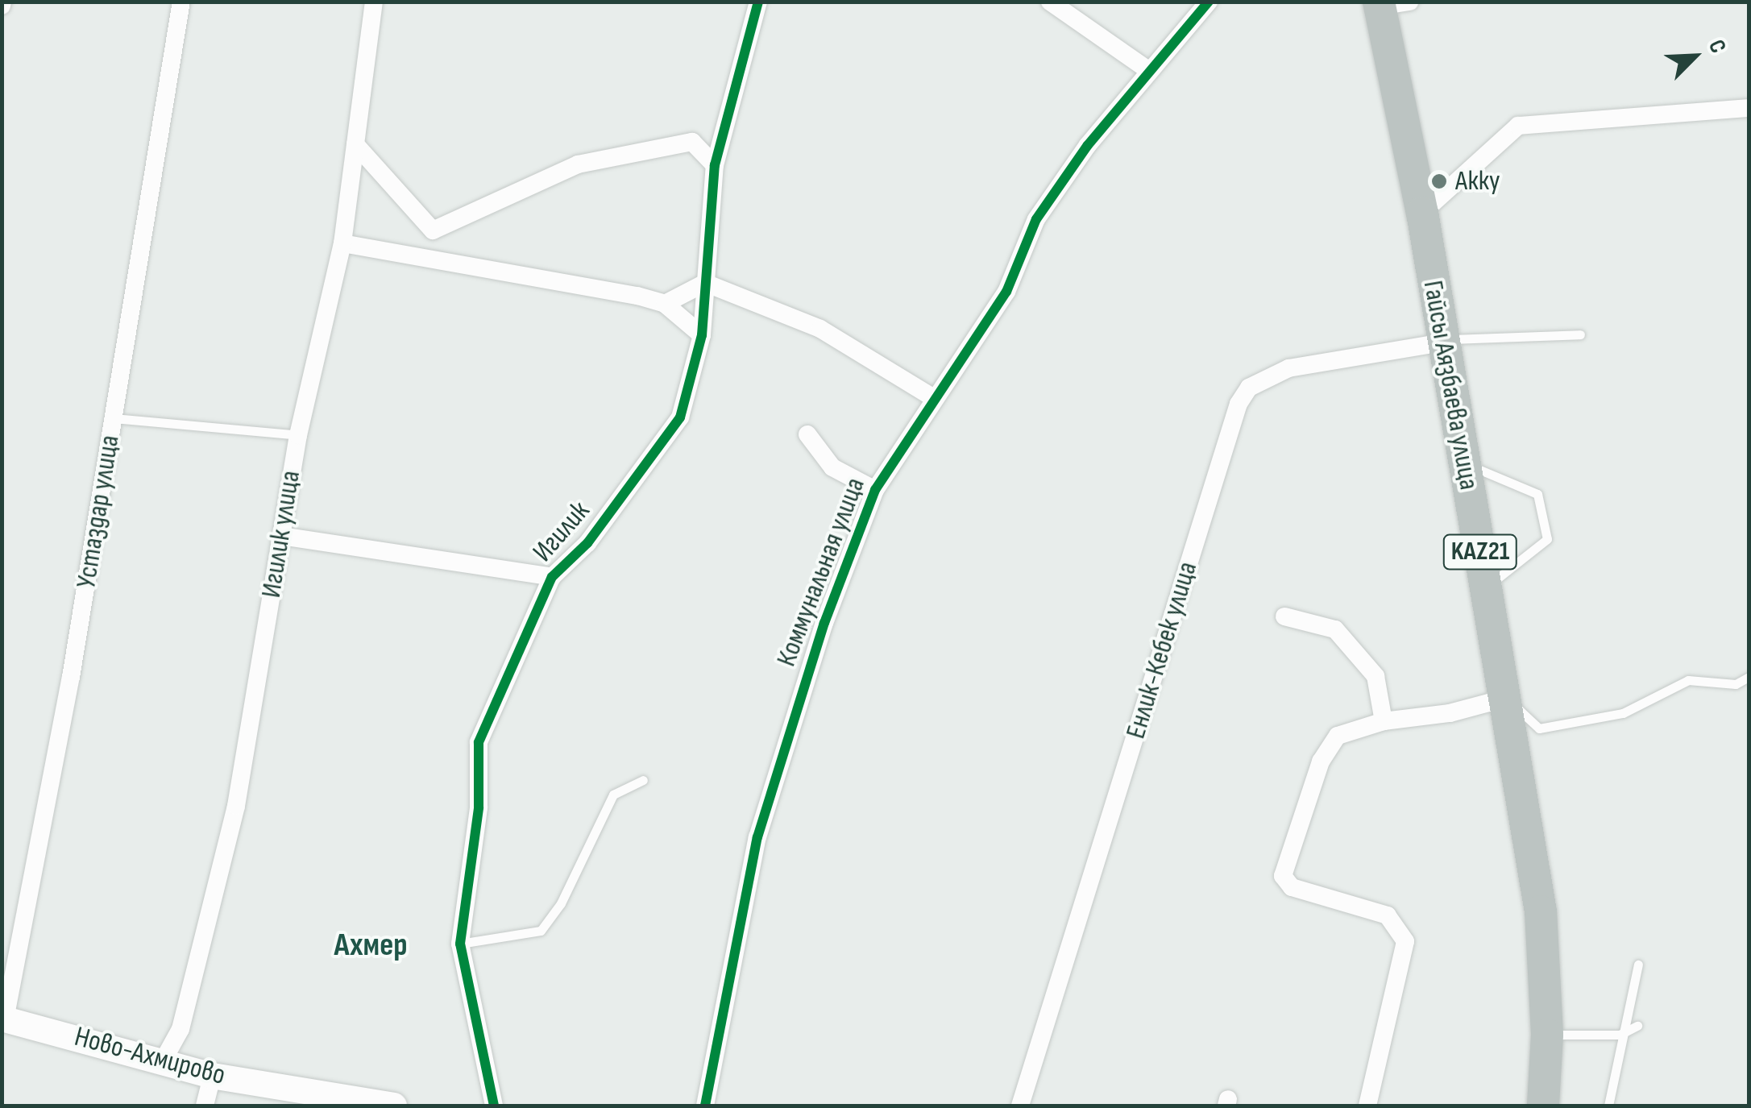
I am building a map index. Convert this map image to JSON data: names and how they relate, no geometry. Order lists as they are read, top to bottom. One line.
{"streets":{"highway":["Гайсы Аязбаева улица","KAZ21"],"street":["Устаздар улица","Игилик","Игилик улица","Коммунальная улица","Енлик-Кебек улица","Ново-Ахмирово"]},"crossings":[["Гайсы Аязбаева улица","Енлик-Кебек улица"],["Устаздар улица","Ново-Ахмирово"],["Игилик улица","Ново-Ахмирово"]],"districts":["Ахмер"],"places":["Акку"],"north":"top right"}
